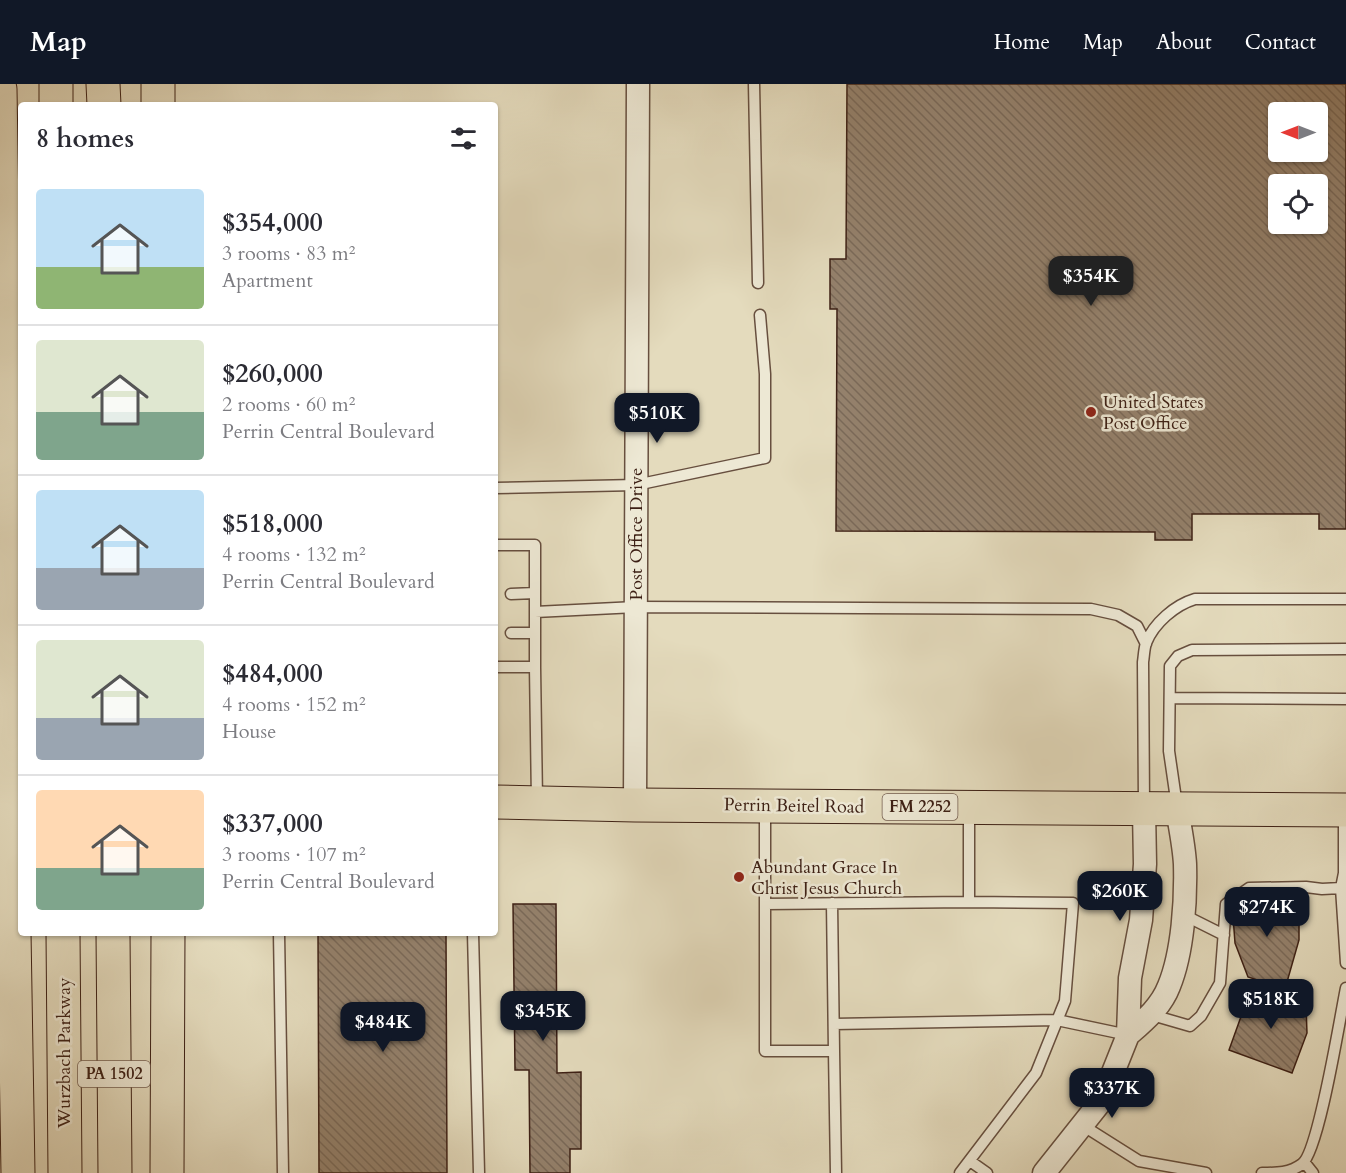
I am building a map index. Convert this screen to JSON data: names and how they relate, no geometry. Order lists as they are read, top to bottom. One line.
{"streets":{"main road":["Perrin Beitel Road","FM 2252","Wurzbach Parkway","PA 1502"],"street":["Post Office Drive"]},"crossings":[["Post Office Drive","Perrin Beitel Road"]],"places":["United States Post Office","Abundant Grace In Christ Jesus Church"],"north":"left","page":{"header":"Map","nav":["Home","Map","About","Contact"],"heading":"8 homes","list":[{"name":"$354,000","note":"3 rooms · 83 m² · Apartment"},{"name":"$260,000","note":"2 rooms · 60 m² · Perrin Central Boulevard"},{"name":"$518,000","note":"4 rooms · 132 m² · Perrin Central Boulevard"},{"name":"$484,000","note":"4 rooms · 152 m² · House"},{"name":"$337,000","note":"3 rooms · 107 m² · Perrin Central Boulevard"}],"price":["$354K","$510K","$260K","$274K","$518K","$345K","$484K","$337K"]}}
